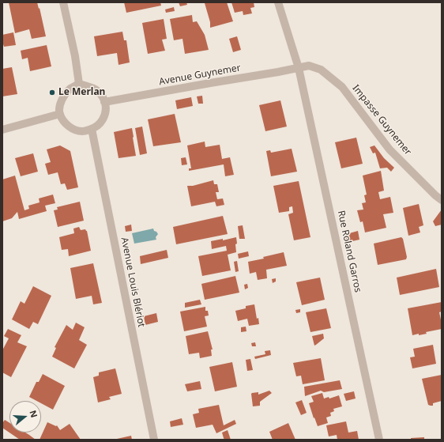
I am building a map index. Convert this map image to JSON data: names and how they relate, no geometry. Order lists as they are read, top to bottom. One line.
{"streets":{"street":["Avenue Guynemer","Impasse Guynemer","Rue Roland Garros","Avenue Louis Blériot"]},"crossings":[["Avenue Guynemer","Impasse Guynemer"],["Avenue Guynemer","Rue Roland Garros"],["Avenue Guynemer","Avenue Louis Blériot"],["Impasse Guynemer","Rue Roland Garros"]],"places":["Le Merlan"],"north":"right"}
